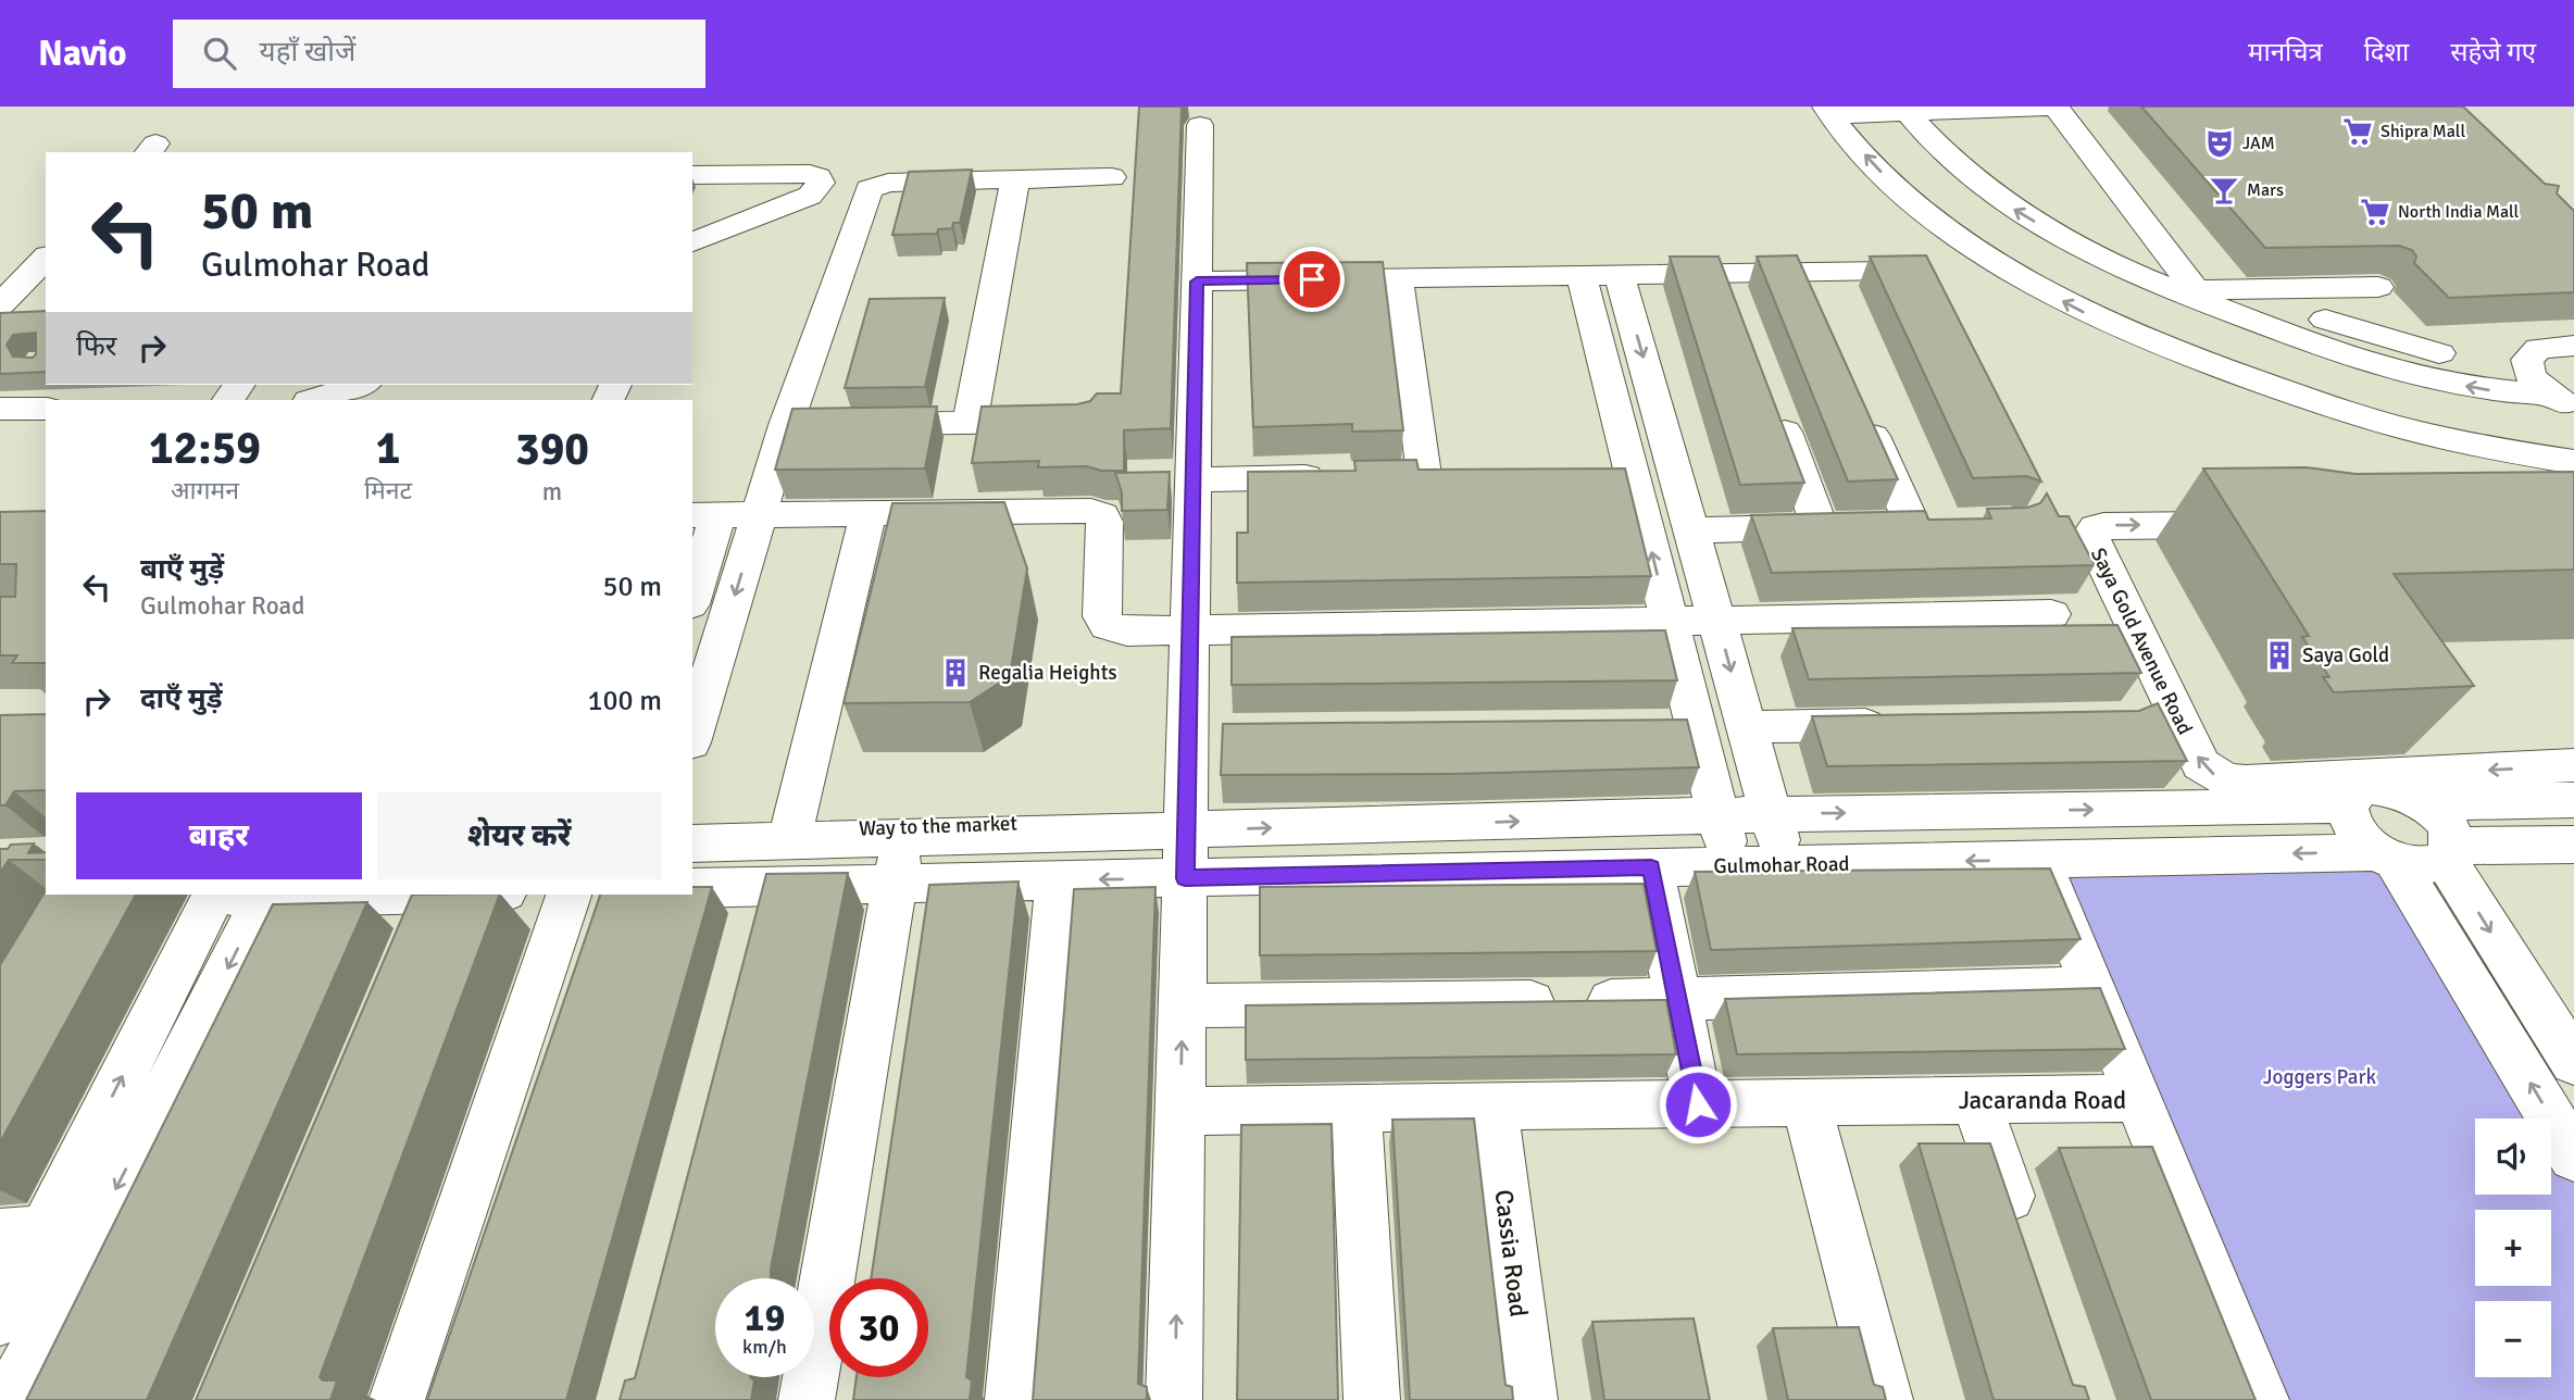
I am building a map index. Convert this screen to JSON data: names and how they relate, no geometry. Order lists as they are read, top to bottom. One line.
{"streets":{"street":["Saya Gold Avenue Road","Way to the market","Gulmohar Road","Jacaranda Road","Cassia Road"]},"crossings":[["Way to the market","Gulmohar Road"],["Jacaranda Road","Cassia Road"]],"parks":["Joggers Park"],"places":{"supermarket":["Shipra Mall","North India Mall"],"theatre":["JAM"],"bar":["Mars"],"building":["Saya Gold","Regalia Heights"]},"page":{"header":"Navio","search":"यहाँ खोजें","nav":["मानचित्र","दिशा","सहेजे गए"],"turn":["50 m","Gulmohar Road"],"then":"फिर","eta":["12:59","आगमन","1","मिनट","390","m"],"list":[{"name":"बाएँ मुड़ें","note":"Gulmohar Road","value":"50 m"},{"name":"दाएँ मुड़ें","value":"100 m"}],"buttons":["बाहर","शेयर करें"],"map_buttons":["+","−"],"speed":"19 km/h","limit":"30"}}
